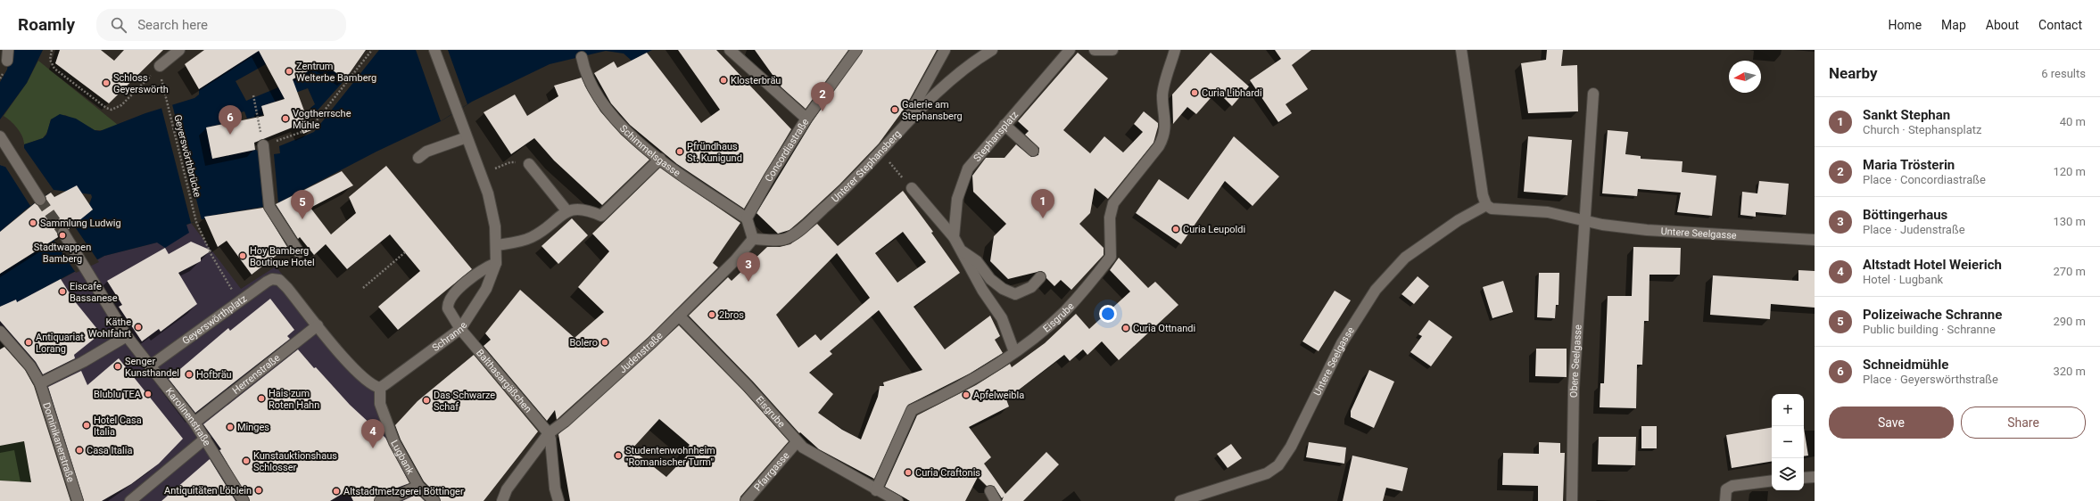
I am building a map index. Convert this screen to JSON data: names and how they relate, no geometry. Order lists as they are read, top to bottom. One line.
{"streets":{"street":["Stephansplatz","Schimmelsgasse","Concordiastraße","Unterer Stephansberg","Untere Seelgasse","Eisgrube","Geyerswörthplatz","Schranne","Judenstraße","Obere Seelgasse","Herrenstraße","Balthasargäßchen","Karolinenstraße","Dominikanerstraße","Lugbank","Pfarrgasse"],"path":["Geyerswörthbrücke"]},"crossings":[["Schimmelsgasse","Concordiastraße"],["Geyerswörthbrücke","Geyerswörthplatz"],["Unterer Stephansberg","Judenstraße"],["Untere Seelgasse","Obere Seelgasse"],["Eisgrube","Judenstraße"],["Eisgrube","Pfarrgasse"],["Geyerswörthplatz","Herrenstraße"],["Geyerswörthplatz","Karolinenstraße"],["Schranne","Balthasargäßchen"],["Schranne","Lugbank"],["Judenstraße","Balthasargäßchen"],["Herrenstraße","Karolinenstraße"]],"places":["Zentrum Welterbe Bamberg","Klosterbräu","Schloss Geyerswörth","Curia Libhardi","Galerie am Stephansberg","Vogtherrsche Mühle","Pfründhaus St. Kunigund","Sammlung Ludwig","Curia Leupoldi","Stadtwappen Bamberg","Hoy Bamberg Boutique Hotel","Eiscafe Bassanese","2bros","Käthe Wohlfahrt","Curia Ottnandi","Antiquariat Lorang","Bolero","Senger Kunsthandel","Hofbräu","Blublu TEA","Apfelweibla","Hais zum Roten Hahn","Das Schwarze Schaf","Hotel Casa Italia","Minges","Casa Italia","Studentenwohnheim \"Romanischer Turm\"","Kunstauktionshaus Schlosser","Curia Craftonis","Antiquitäten Löblein","Altstadtmetzgerei Böttinger"],"north":"left","page":{"header":"Roamly","search":"Search here","nav":["Home","Map","About","Contact"],"heading":["Nearby","6 results"],"pins":["2","6","1","5","3","4"],"list":[{"mark":"1","name":"Sankt Stephan","note":"Church · Stephansplatz","value":"40 m"},{"mark":"2","name":"Maria Trösterin","note":"Place · Concordiastraße","value":"120 m"},{"mark":"3","name":"Böttingerhaus","note":"Place · Judenstraße","value":"130 m"},{"mark":"4","name":"Altstadt Hotel Weierich","note":"Hotel · Lugbank","value":"270 m"},{"mark":"5","name":"Polizeiwache Schranne","note":"Public building · Schranne","value":"290 m"},{"mark":"6","name":"Schneidmühle","note":"Place · Geyerswörthstraße","value":"320 m"}],"map_buttons":["+","−"],"buttons":["Save","Share"]}}
